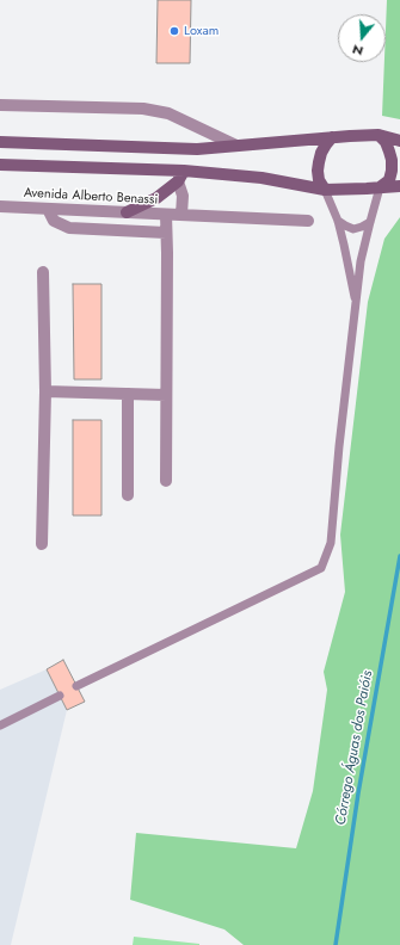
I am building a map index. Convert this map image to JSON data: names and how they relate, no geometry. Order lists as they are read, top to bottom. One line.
{"streets":{"street":["Avenida Alberto Benassi"]},"water":["Córrego Águas dos Paióis"],"places":["Loxam"],"north":"bottom"}
